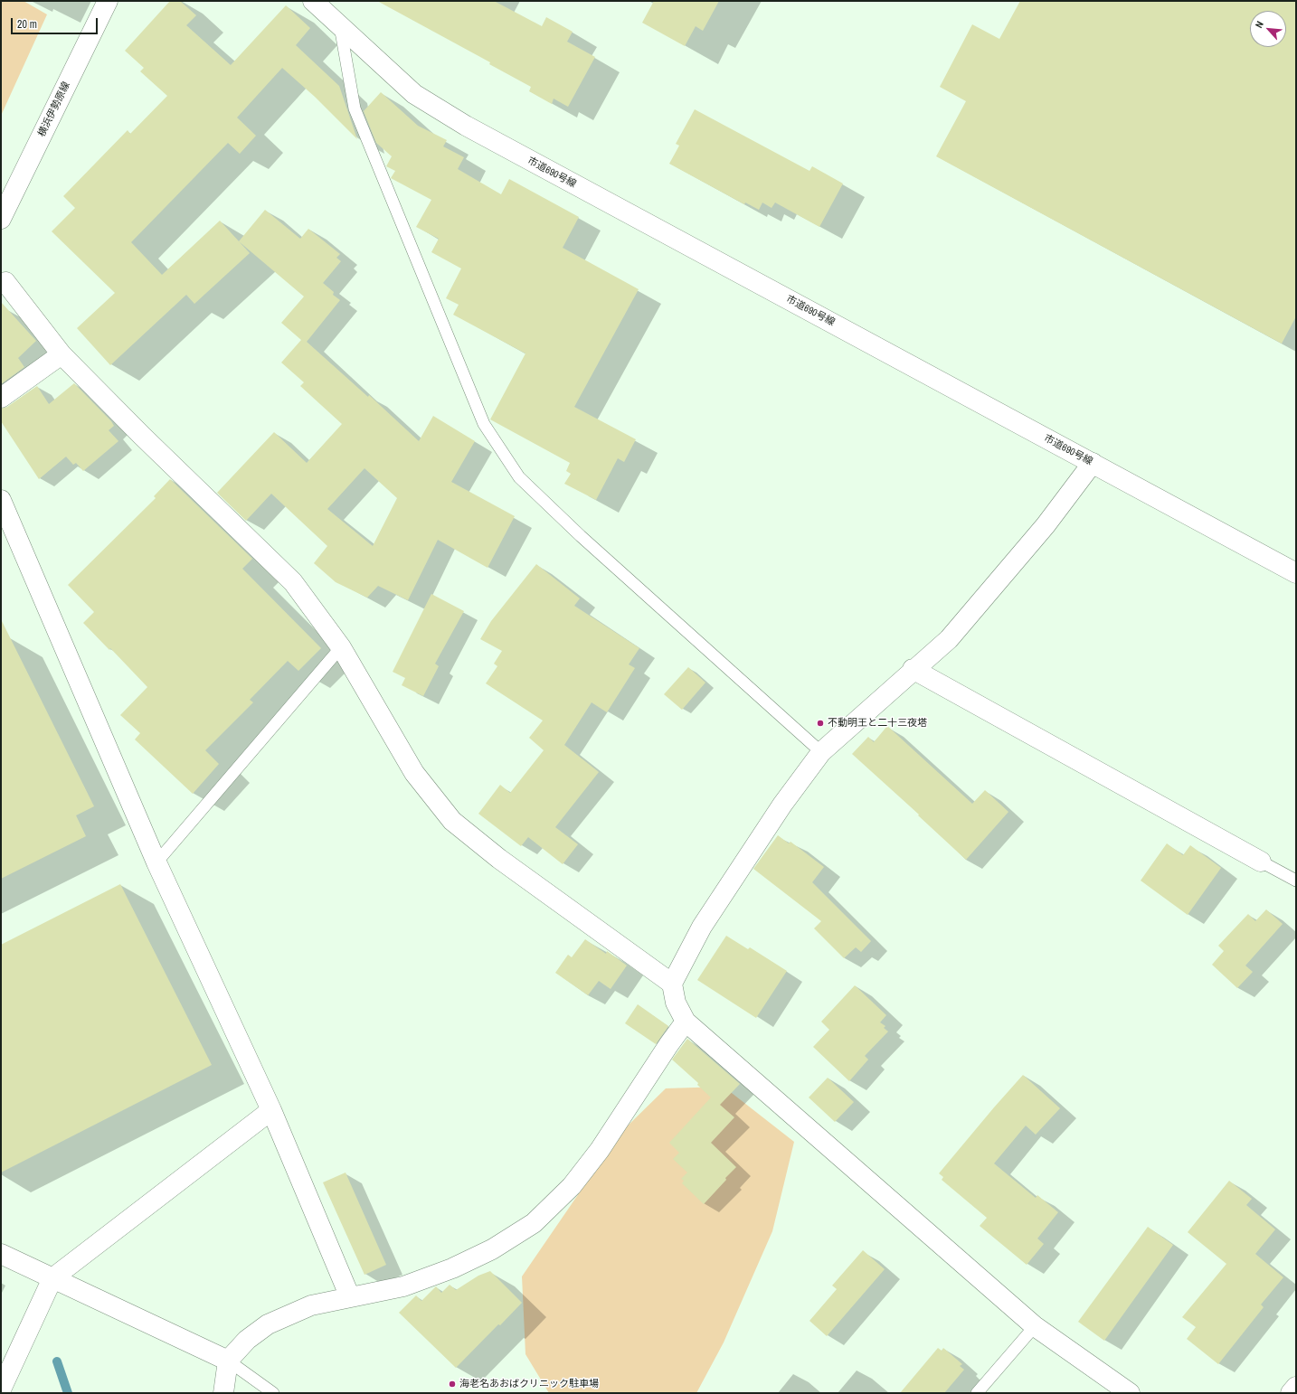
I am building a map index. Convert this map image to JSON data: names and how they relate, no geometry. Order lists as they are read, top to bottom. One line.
{"streets":{"street":["横浜伊勢原線","市道690号線"]},"places":["不動明王と二十三夜塔","海老名あおばクリニック駐車場"],"scale_bar":"20 m","north":"top left"}
